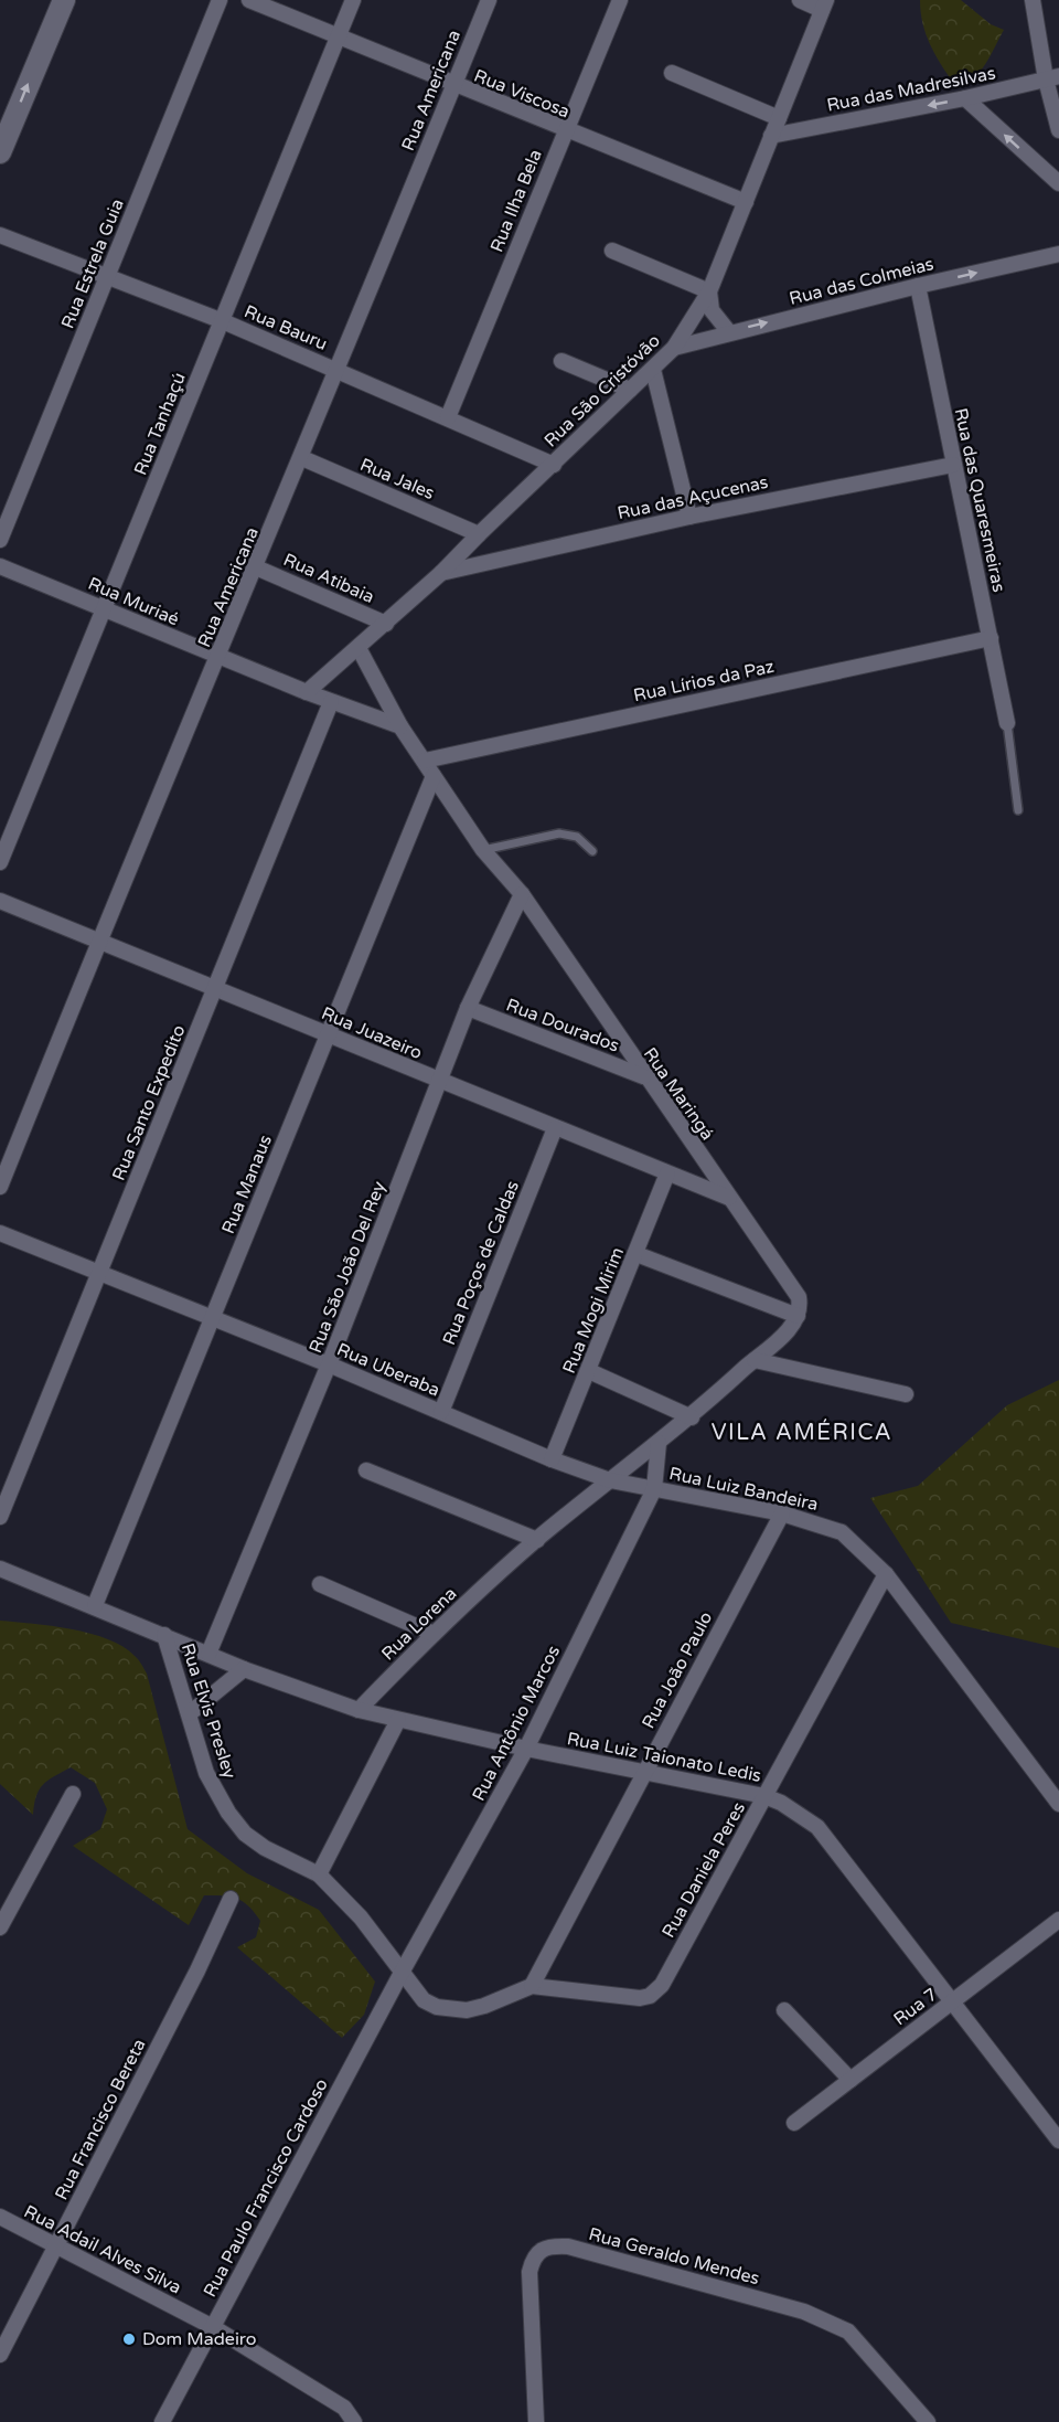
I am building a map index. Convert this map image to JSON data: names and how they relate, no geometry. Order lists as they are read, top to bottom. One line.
{"streets":{"street":["Rua das Madresilvas","Rua Americana","Rua Viscosa","Rua Ilha Bela","Rua Estrela Guia","Rua das Colmeias","Rua Bauru","Rua São Cristóvão","Rua Tanhaçú","Rua Jales","Rua das Açucenas","Rua das Quaresmeiras","Rua Atibaia","Rua Muriaé","Rua Lírios da Paz","Rua Dourados","Rua Juazeiro","Rua Maringá","Rua Santo Expedito","Rua Manaus","Rua Poços de Caldas","Rua São João Del Rey","Rua Mogi Mirim","Rua Uberaba","Rua Luiz Bandeira","Rua Lorena","Rua João Paulo","Rua Elvis Presley","Rua Antônio Marcos","Rua Luiz Taionato Ledis","Rua Daniela Peres","Rua 7","Rua Francisco Bereta","Rua Paulo Francisco Cardoso","Rua Adail Alves Silva","Rua Geraldo Mendes"]},"crossings":[["Rua das Madresilvas","Rua São Cristóvão"],["Rua Americana","Rua Viscosa"],["Rua Americana","Rua Bauru"],["Rua Americana","Rua Jales"],["Rua Americana","Rua Atibaia"],["Rua Americana","Rua Muriaé"],["Rua Americana","Rua Juazeiro"],["Rua Viscosa","Rua Ilha Bela"],["Rua Viscosa","Rua São Cristóvão"],["Rua Viscosa","Rua Tanhaçú"],["Rua Ilha Bela","Rua Bauru"],["Rua Estrela Guia","Rua Bauru"],["Rua das Colmeias","Rua São Cristóvão"],["Rua das Colmeias","Rua das Quaresmeiras"],["Rua Bauru","Rua São Cristóvão"],["Rua Bauru","Rua Tanhaçú"],["Rua São Cristóvão","Rua Jales"],["Rua São Cristóvão","Rua das Açucenas"],["Rua São Cristóvão","Rua Atibaia"],["Rua São Cristóvão","Rua Muriaé"],["Rua Tanhaçú","Rua Muriaé"],["Rua das Açucenas","Rua das Quaresmeiras"],["Rua das Quaresmeiras","Rua Lírios da Paz"],["Rua Muriaé","Rua Santo Expedito"],["Rua Dourados","Rua Maringá"],["Rua Dourados","Rua São João Del Rey"],["Rua Juazeiro","Rua Maringá"],["Rua Juazeiro","Rua Santo Expedito"],["Rua Juazeiro","Rua Manaus"],["Rua Juazeiro","Rua Poços de Caldas"],["Rua Juazeiro","Rua São João Del Rey"],["Rua Juazeiro","Rua Mogi Mirim"],["Rua Maringá","Rua São João Del Rey"],["Rua Maringá","Rua Lorena"],["Rua Santo Expedito","Rua Uberaba"],["Rua Manaus","Rua Uberaba"],["Rua Poços de Caldas","Rua Uberaba"],["Rua São João Del Rey","Rua Uberaba"],["Rua Mogi Mirim","Rua Uberaba"],["Rua Uberaba","Rua Luiz Bandeira"],["Rua Uberaba","Rua Lorena"],["Rua Uberaba","Rua Antônio Marcos"],["Rua Luiz Bandeira","Rua João Paulo"],["Rua Luiz Bandeira","Rua Antônio Marcos"],["Rua Luiz Bandeira","Rua Daniela Peres"],["Rua Lorena","Rua Luiz Taionato Ledis"],["Rua João Paulo","Rua Elvis Presley"],["Rua João Paulo","Rua Luiz Taionato Ledis"],["Rua Elvis Presley","Rua Antônio Marcos"],["Rua Elvis Presley","Rua Daniela Peres"],["Rua Elvis Presley","Rua Paulo Francisco Cardoso"],["Rua Antônio Marcos","Rua Luiz Taionato Ledis"],["Rua Antônio Marcos","Rua Paulo Francisco Cardoso"],["Rua Luiz Taionato Ledis","Rua Daniela Peres"],["Rua Luiz Taionato Ledis","Rua 7"],["Rua Francisco Bereta","Rua Adail Alves Silva"],["Rua Paulo Francisco Cardoso","Rua Adail Alves Silva"]],"one_way":["Rua das Madresilvas","Rua das Colmeias"],"districts":["VILA AMÉRICA"],"places":["Dom Madeiro"]}
